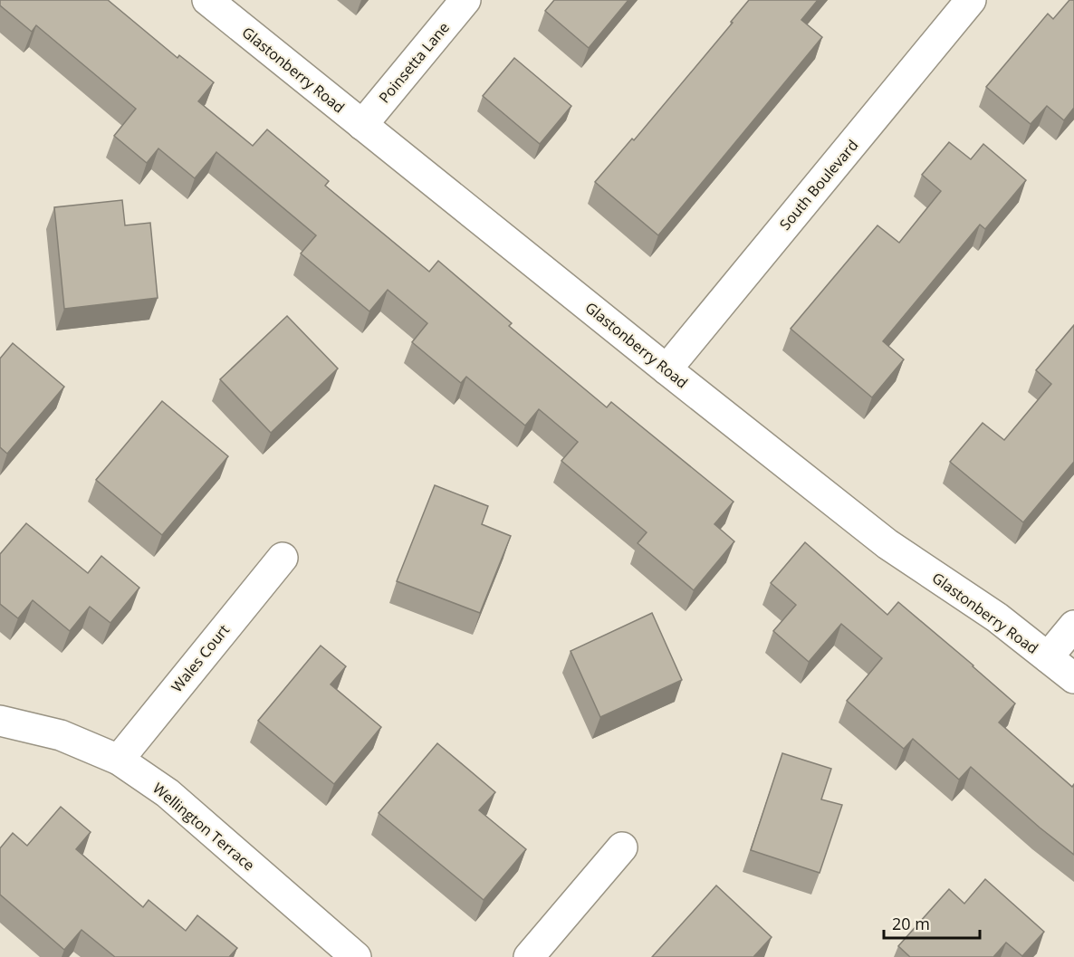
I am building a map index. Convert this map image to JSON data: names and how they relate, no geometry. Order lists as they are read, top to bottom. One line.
{"streets":{"street":["Poinsetta Lane","Glastonberry Road","South Boulevard","Wales Court","Wellington Terrace"]},"crossings":[["Poinsetta Lane","Glastonberry Road"],["Glastonberry Road","South Boulevard"],["Wales Court","Wellington Terrace"]],"scale_bar":"20 m"}
